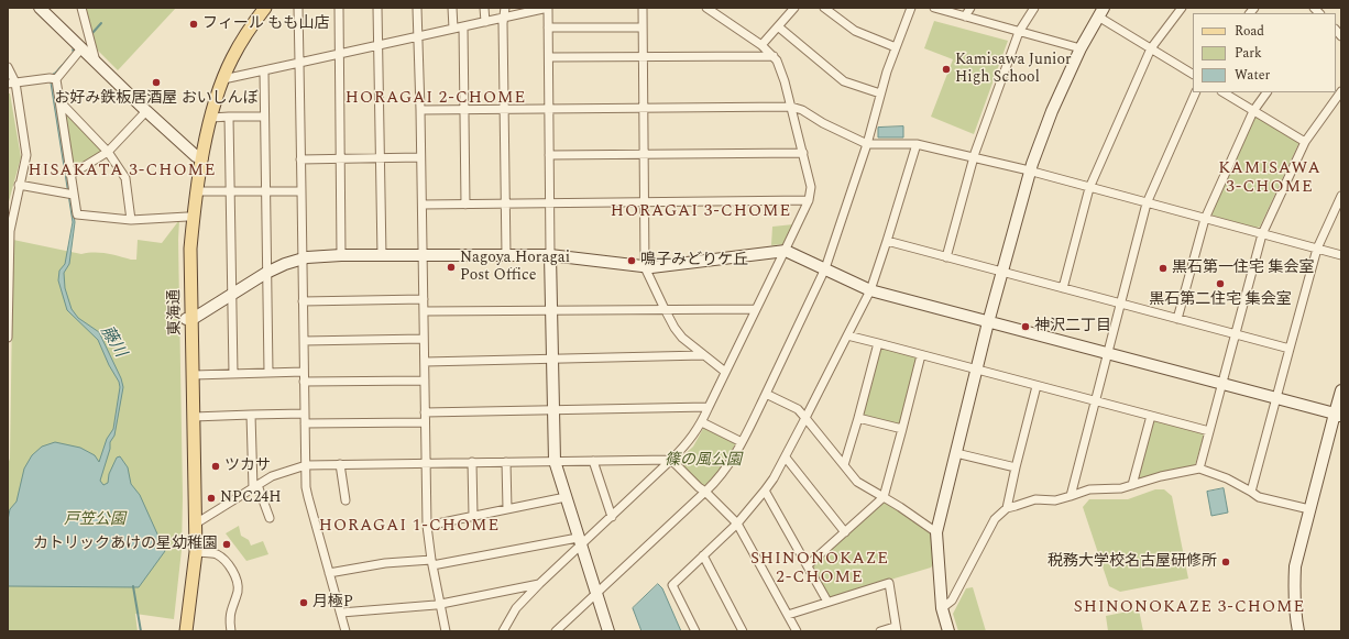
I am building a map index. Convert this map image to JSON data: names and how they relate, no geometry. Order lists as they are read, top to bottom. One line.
{"streets":{"main road":["東海通"]},"districts":["HORAGAI 2-CHOME","KAMISAWA 3-CHOME","HISAKATA 3-CHOME","HORAGAI 3-CHOME","HORAGAI 1-CHOME","SHINONOKAZE 2-CHOME","SHINONOKAZE 3-CHOME"],"water":["藤川"],"parks":["篠の風公園","戸笠公園"],"places":["フィール もも山店","Kamisawa Junior High School","お好み鉄板居酒屋 おいしんぼ","鳴子みどりケ丘","Nagoya Horagai Post Office","黒石第一住宅 集会室","黒石第二住宅 集会室","神沢二丁目","ツカサ","NPC24H","カトリックあけの星幼稚園","税務大学校名古屋研修所","月極P"],"legend":["Road","Park","Water"]}
